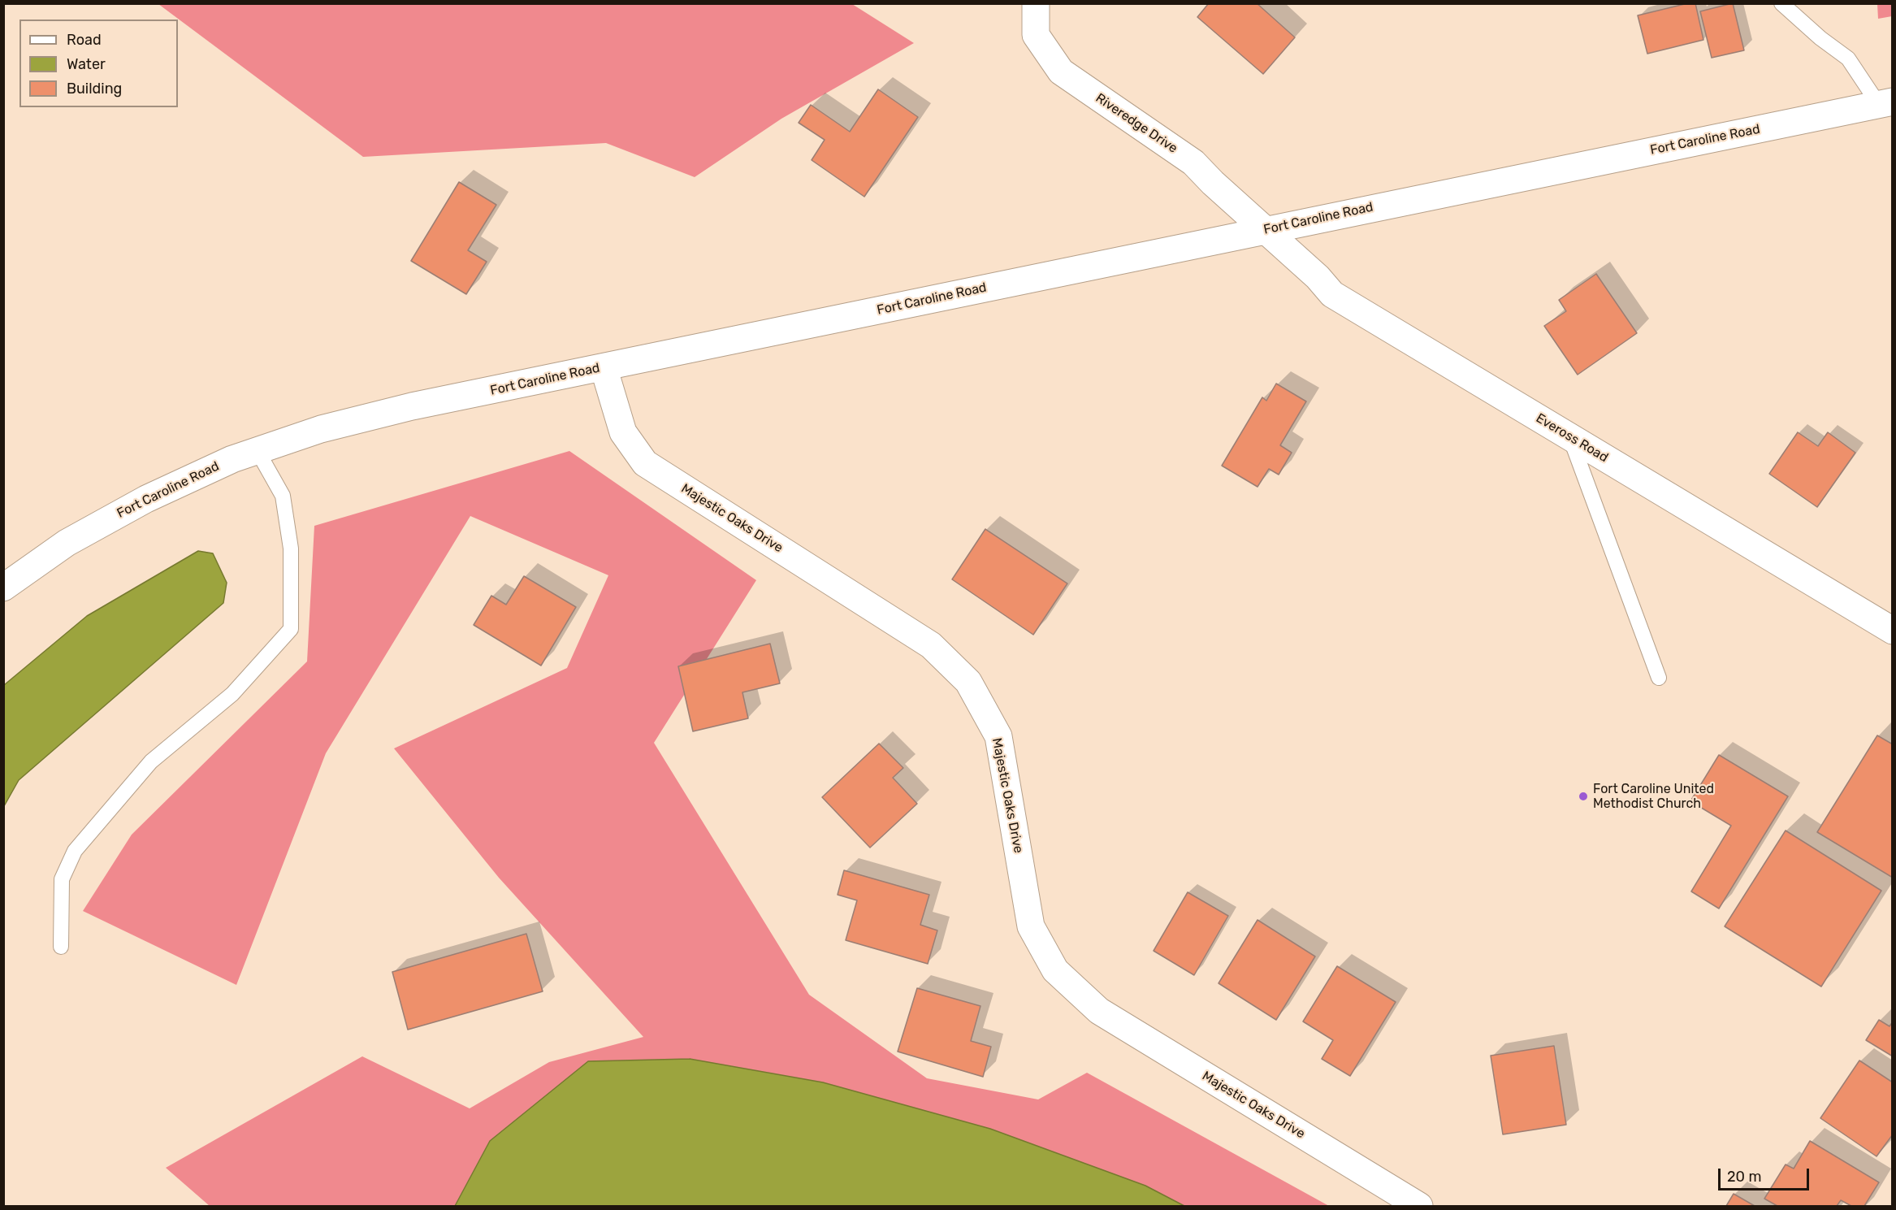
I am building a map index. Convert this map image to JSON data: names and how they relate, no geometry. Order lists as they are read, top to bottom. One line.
{"streets":{"street":["Riveredge Drive","Fort Caroline Road","Eveross Road","Majestic Oaks Drive"]},"crossings":[["Riveredge Drive","Fort Caroline Road"],["Riveredge Drive","Eveross Road"],["Fort Caroline Road","Eveross Road"],["Fort Caroline Road","Majestic Oaks Drive"]],"places":["Fort Caroline United Methodist Church"],"legend":["Road","Water","Building"],"scale_bar":"20 m"}
